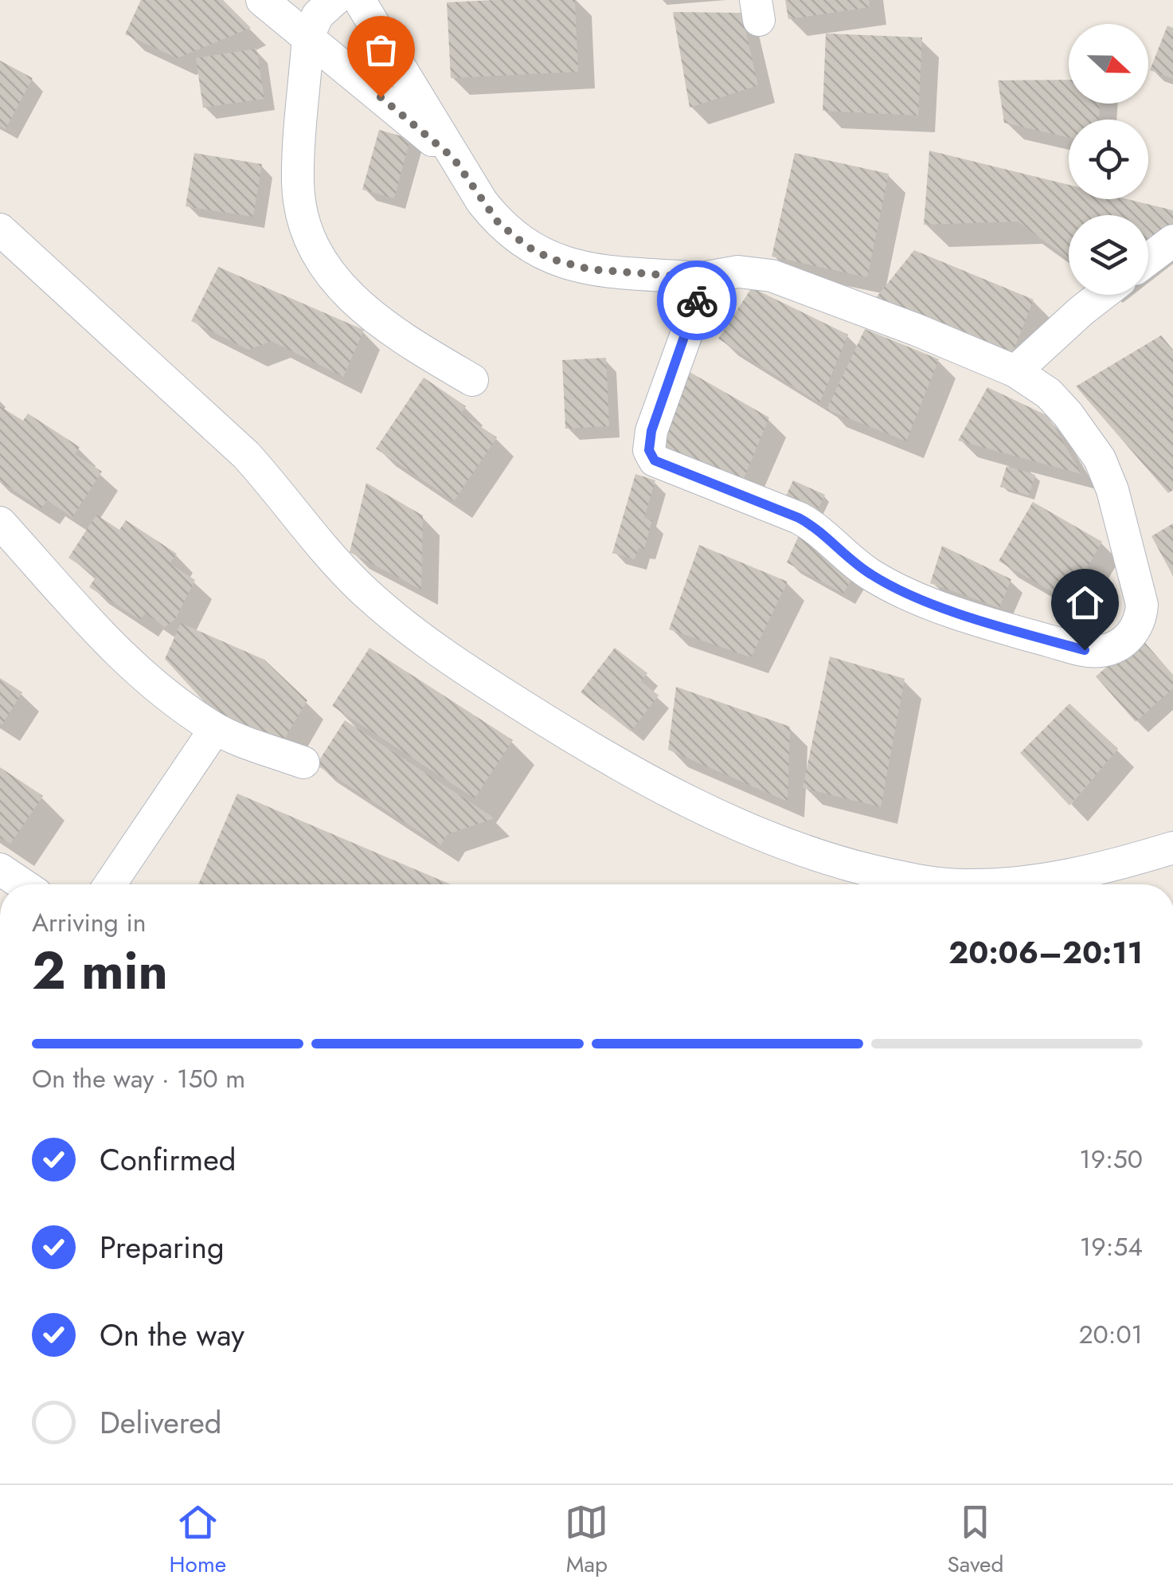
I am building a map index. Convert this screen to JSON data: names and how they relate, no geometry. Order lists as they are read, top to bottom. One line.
{"north":"right","page":{"heading":["2 min","Arriving in","20:06–20:11"],"bar":"On the way · 150 m","list":[["Confirmed","19:50"],["Preparing","19:54"],["On the way","20:01"],"Delivered"],"tabs":["Home","Map","Saved"]}}
